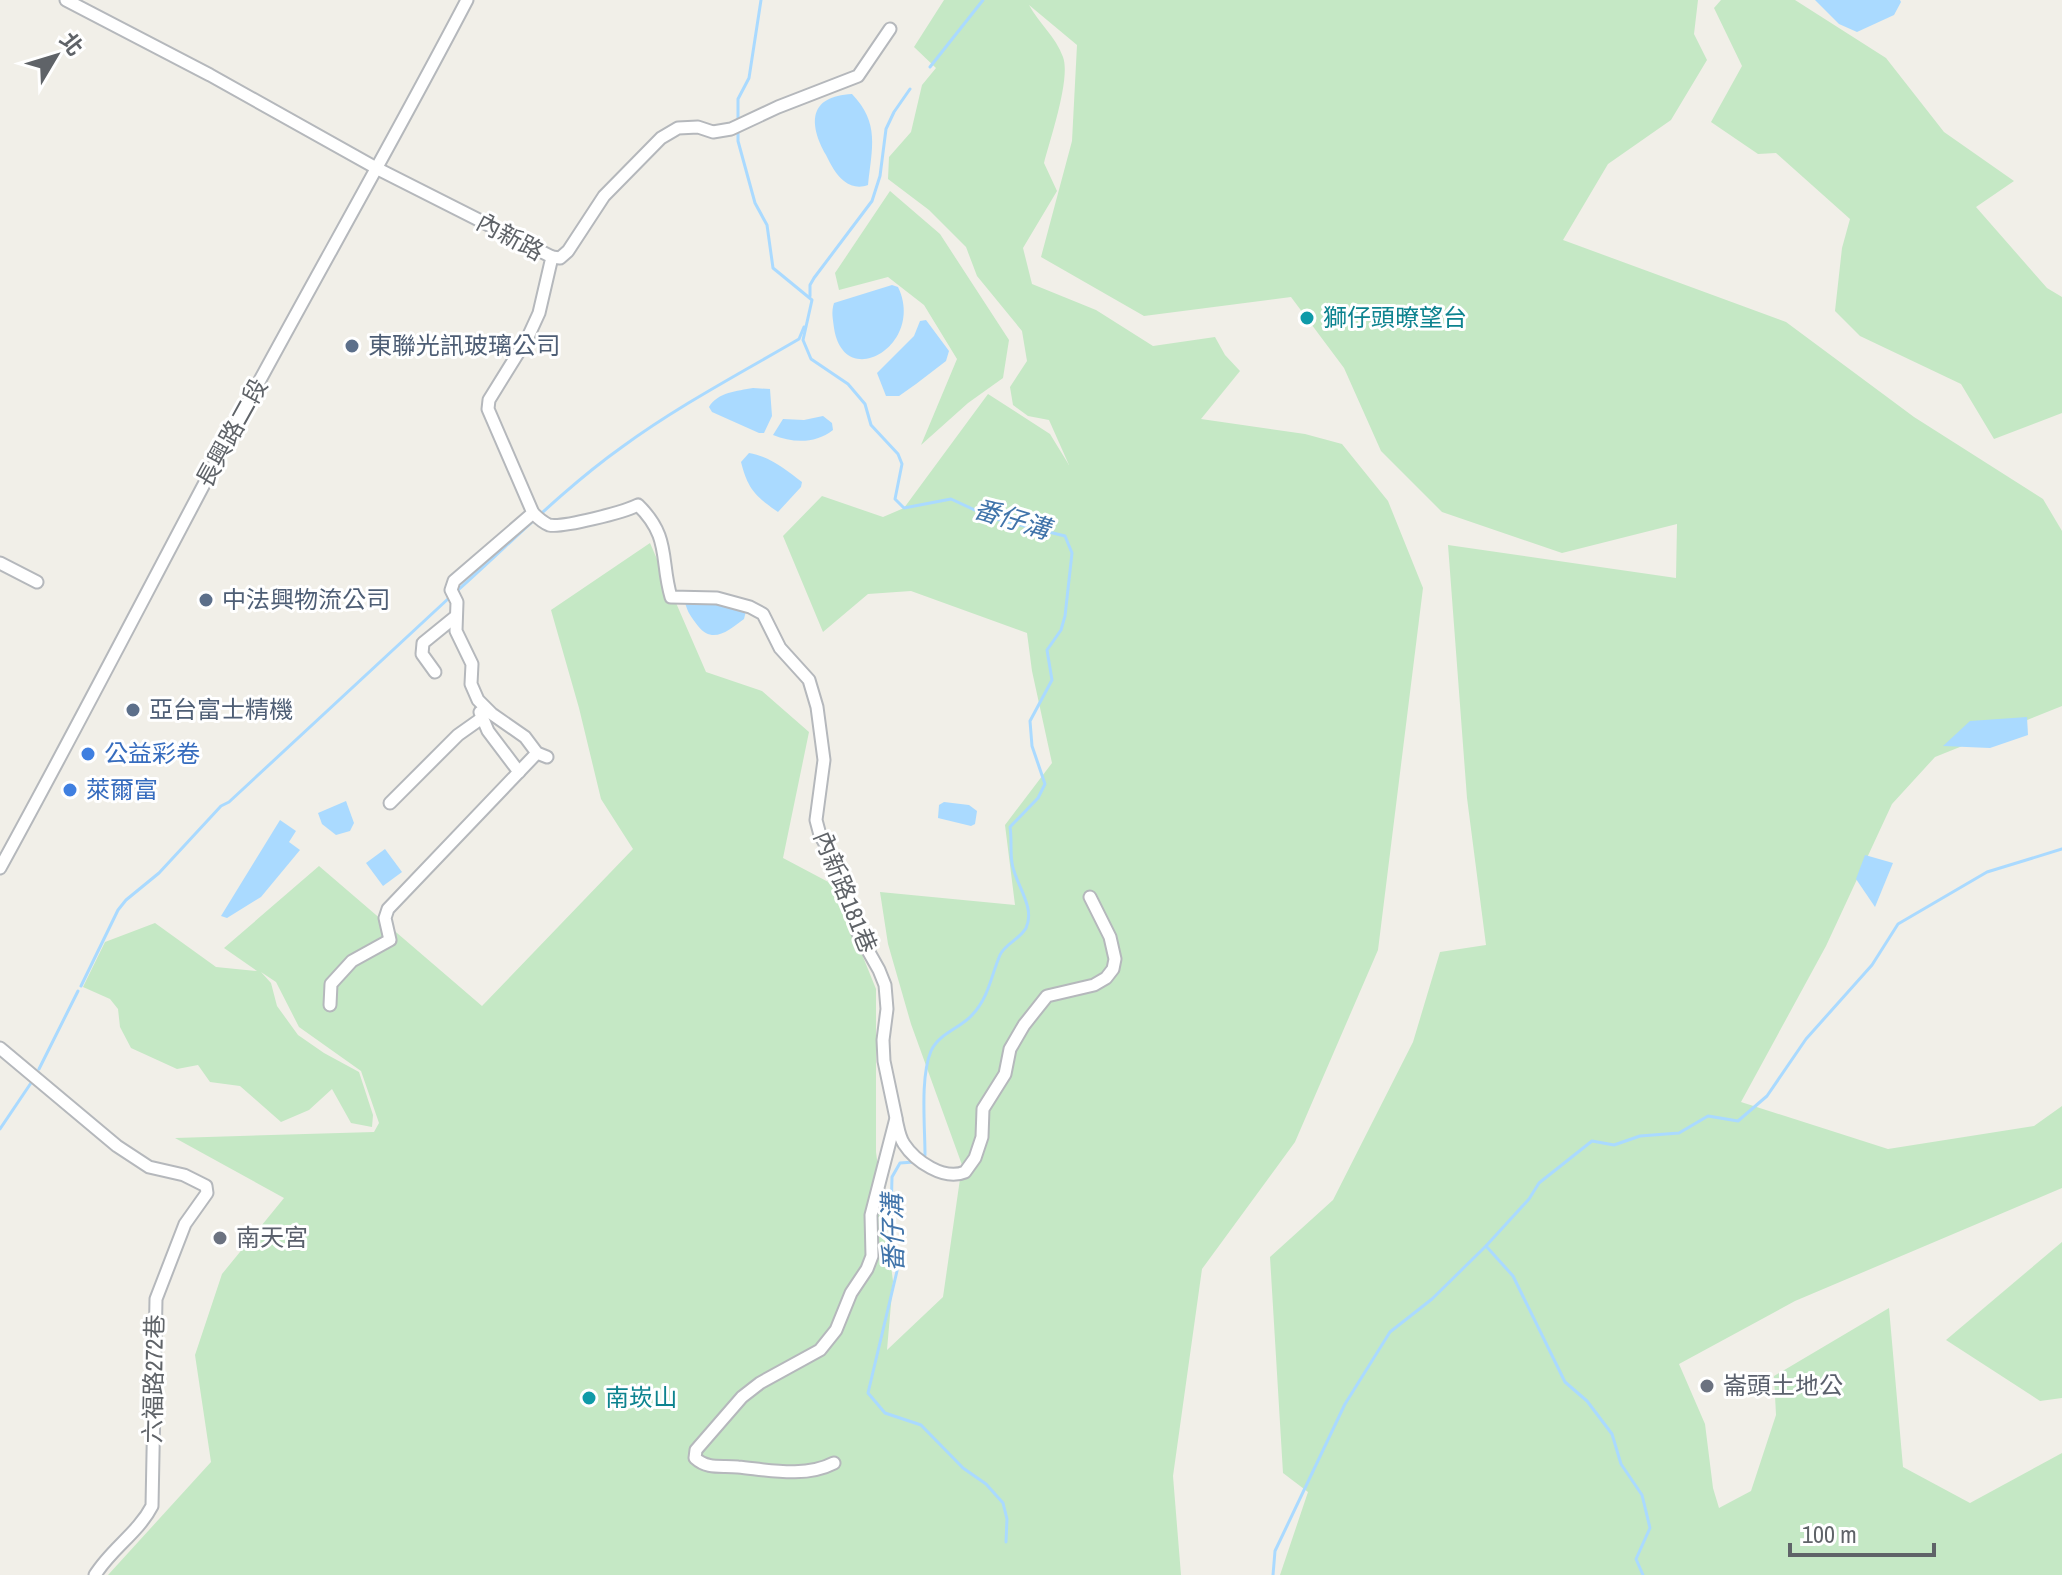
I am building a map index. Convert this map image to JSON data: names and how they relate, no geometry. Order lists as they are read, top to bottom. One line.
{"streets":{"street":["內新路","長興路二段","內新路181巷","六福路272巷"]},"crossings":[["內新路","長興路二段"],["內新路","內新路181巷"]],"water":["番仔溝"],"places":["獅仔頭暸望台","東聯光訊玻璃公司","中法興物流公司","亞台富士精機","公益彩卷","萊爾富","南天宮","崙頭土地公","南崁山"],"scale_bar":"100 m","north":"top right"}
